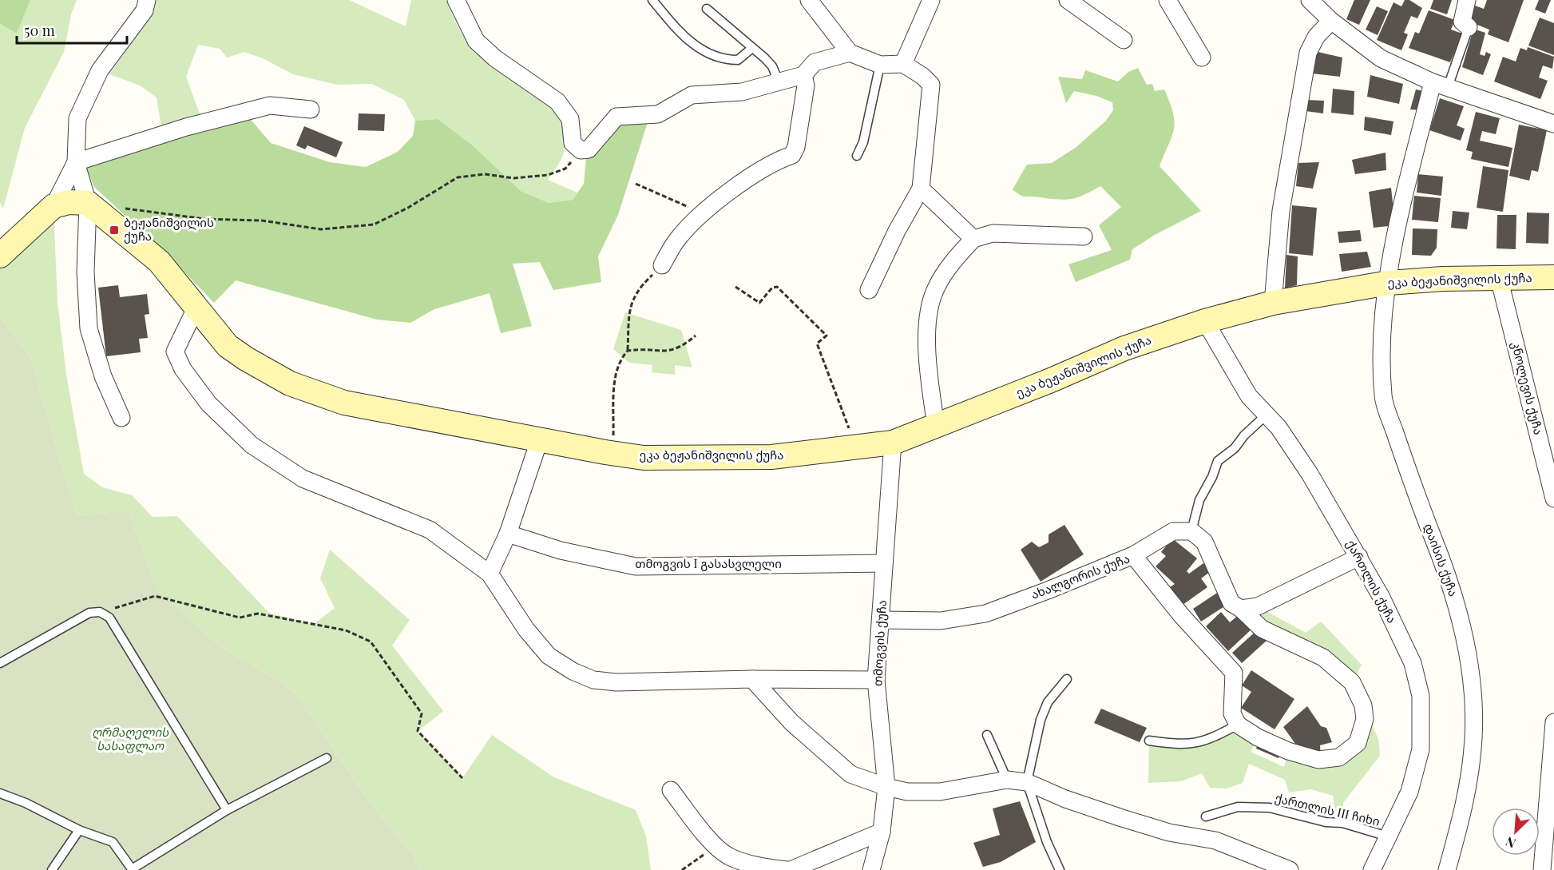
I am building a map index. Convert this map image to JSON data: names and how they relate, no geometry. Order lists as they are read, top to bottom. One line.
{"streets":{"street":["ეკა ბეჟანიშვილის ქუჩა","კნოლევის ქუჩა","დაისის ქუჩა","თმოგვის I გასასვლელი","ახალგორის ქუჩა","ქართლის ქუჩა","თმოგვის ქუჩა"],"lane":["ქართლის III ჩიხი"]},"crossings":[["ეკა ბეჟანიშვილის ქუჩა","კნოლევის ქუჩა"],["ეკა ბეჟანიშვილის ქუჩა","დაისის ქუჩა"],["ეკა ბეჟანიშვილის ქუჩა","ქართლის ქუჩა"],["ეკა ბეჟანიშვილის ქუჩა","თმოგვის ქუჩა"],["თმოგვის I გასასვლელი","თმოგვის ქუჩა"],["ახალგორის ქუჩა","თმოგვის ქუჩა"],["ქართლის ქუჩა","ქართლის III ჩიხი"]],"parks":["ღრმაღელის სასაფლაო"],"places":{"transit":["ბეჟანიშვილის ქუჩა"]},"scale_bar":"50 m","north":"bottom left"}
